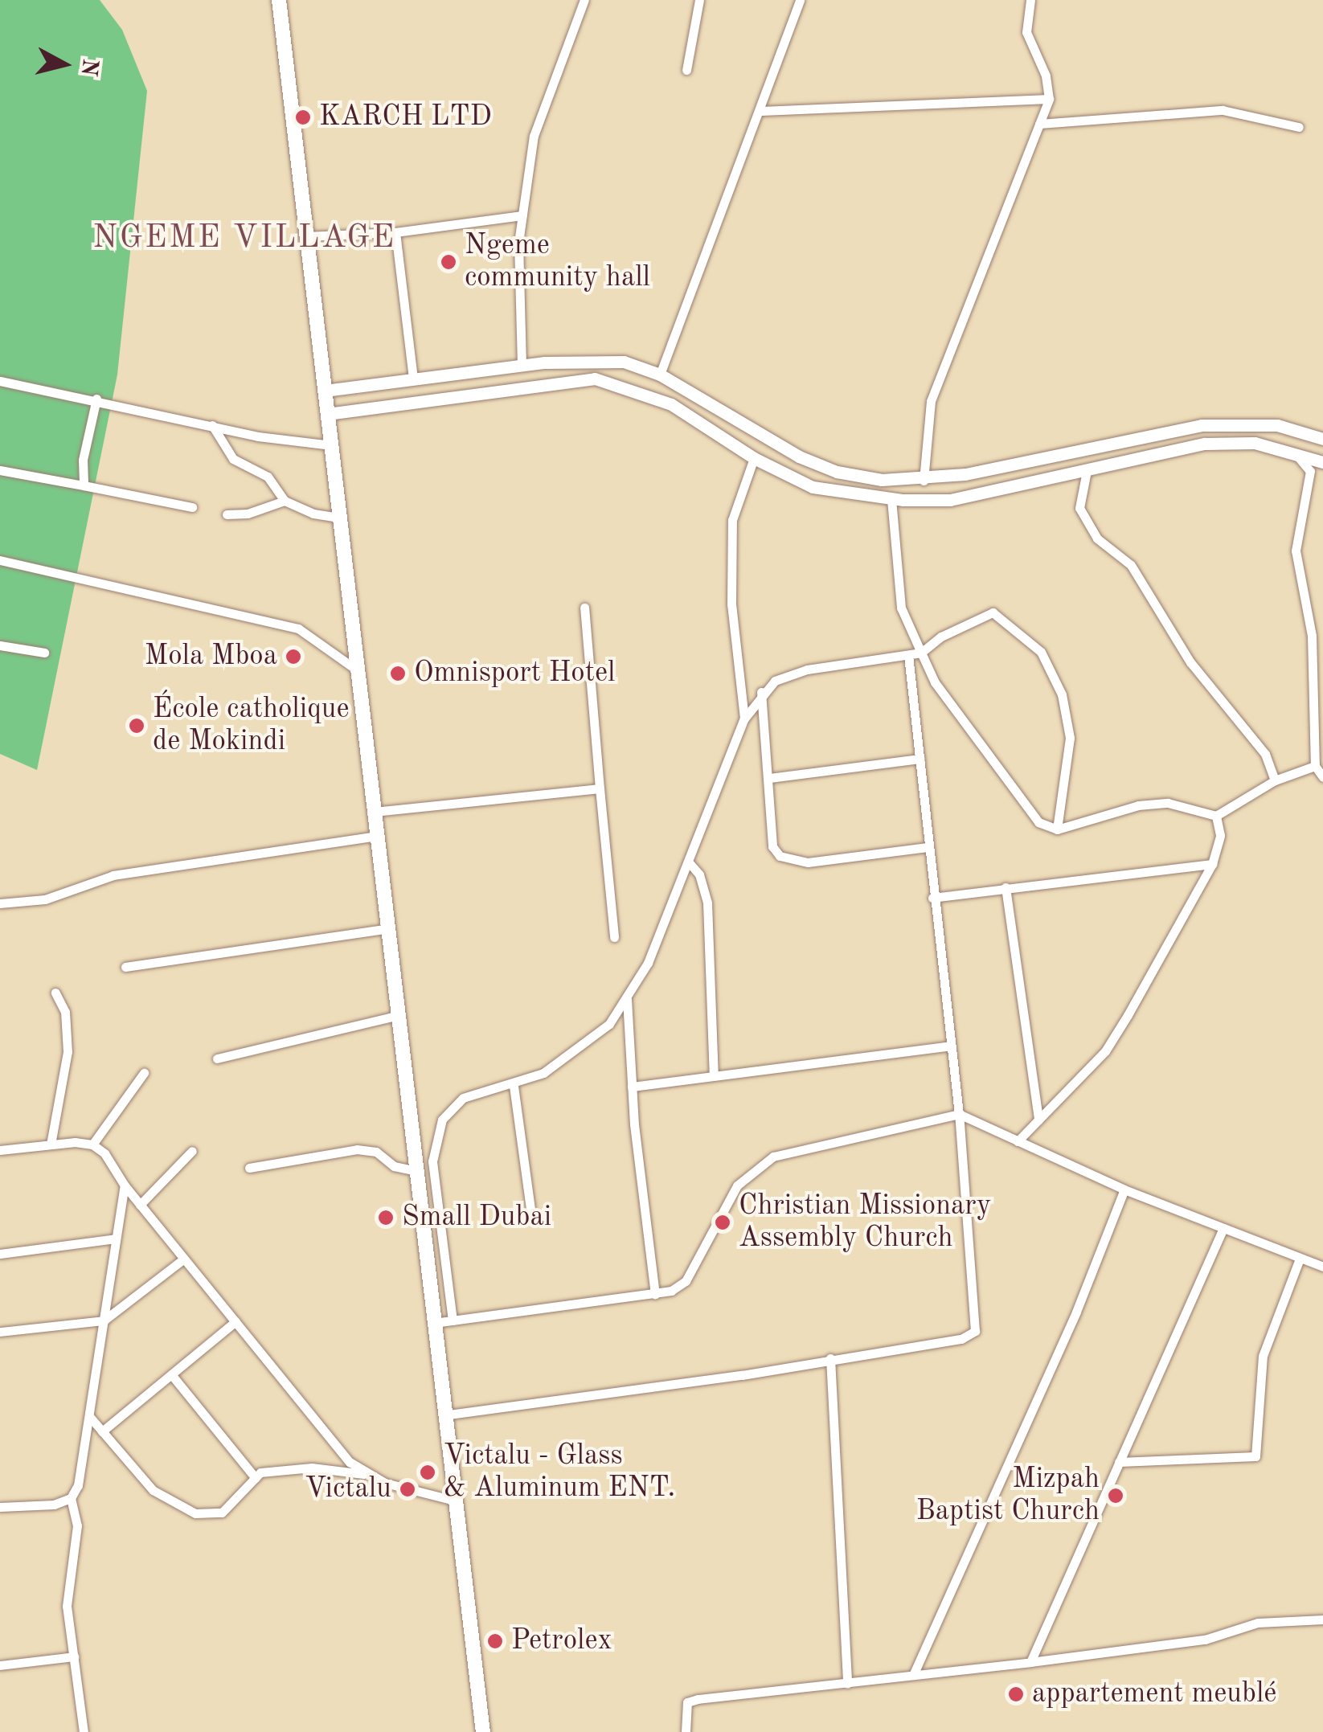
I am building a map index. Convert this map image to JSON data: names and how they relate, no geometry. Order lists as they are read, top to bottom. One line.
{"districts":["NGEME VILLAGE"],"places":["KARCH LTD","Ngeme community hall","Mola Mboa","Omnisport Hotel","École catholique de Mokindi","Small Dubai","Christian Missionary Assembly Church","Victalu - Glass & Aluminum ENT.","Victalu","Mizpah Baptist Church","Petrolex","appartement meublé"],"north":"right"}
